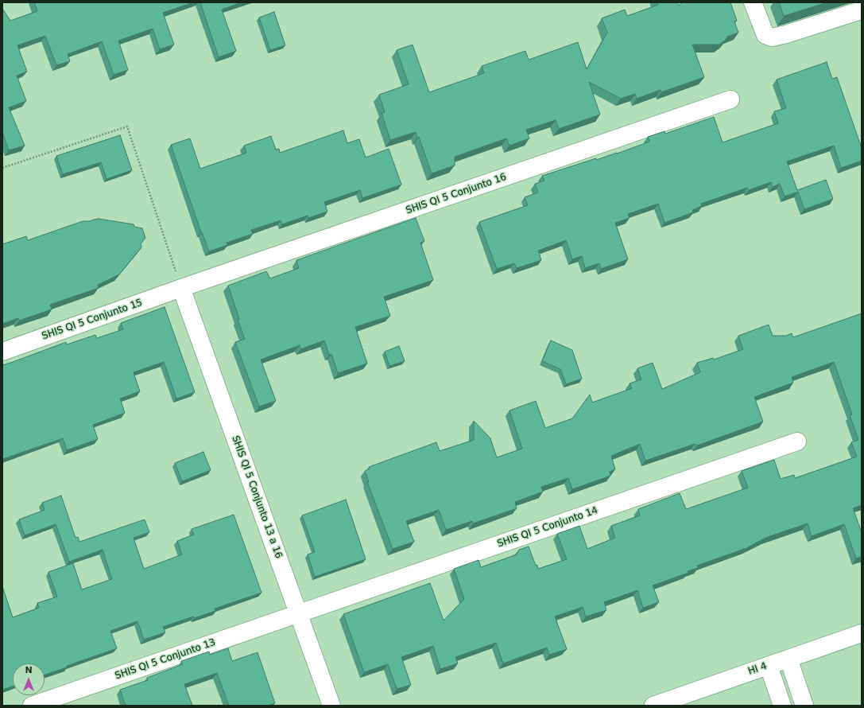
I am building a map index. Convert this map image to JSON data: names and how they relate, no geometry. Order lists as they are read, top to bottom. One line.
{"streets":{"street":["SHIS QI 5 Conjunto 16","SHIS QI 5 Conjunto 15","SHIS QI 5 Conjunto 13 a 16","SHIS QI 5 Conjunto 14","SHIS QI 5 Conjunto 13","HI 4"]},"crossings":[["SHIS QI 5 Conjunto 16","SHIS QI 5 Conjunto 15"],["SHIS QI 5 Conjunto 16","SHIS QI 5 Conjunto 13 a 16"],["SHIS QI 5 Conjunto 15","SHIS QI 5 Conjunto 13 a 16"],["SHIS QI 5 Conjunto 13 a 16","SHIS QI 5 Conjunto 14"],["SHIS QI 5 Conjunto 13 a 16","SHIS QI 5 Conjunto 13"],["SHIS QI 5 Conjunto 14","SHIS QI 5 Conjunto 13"]],"north":"top"}
